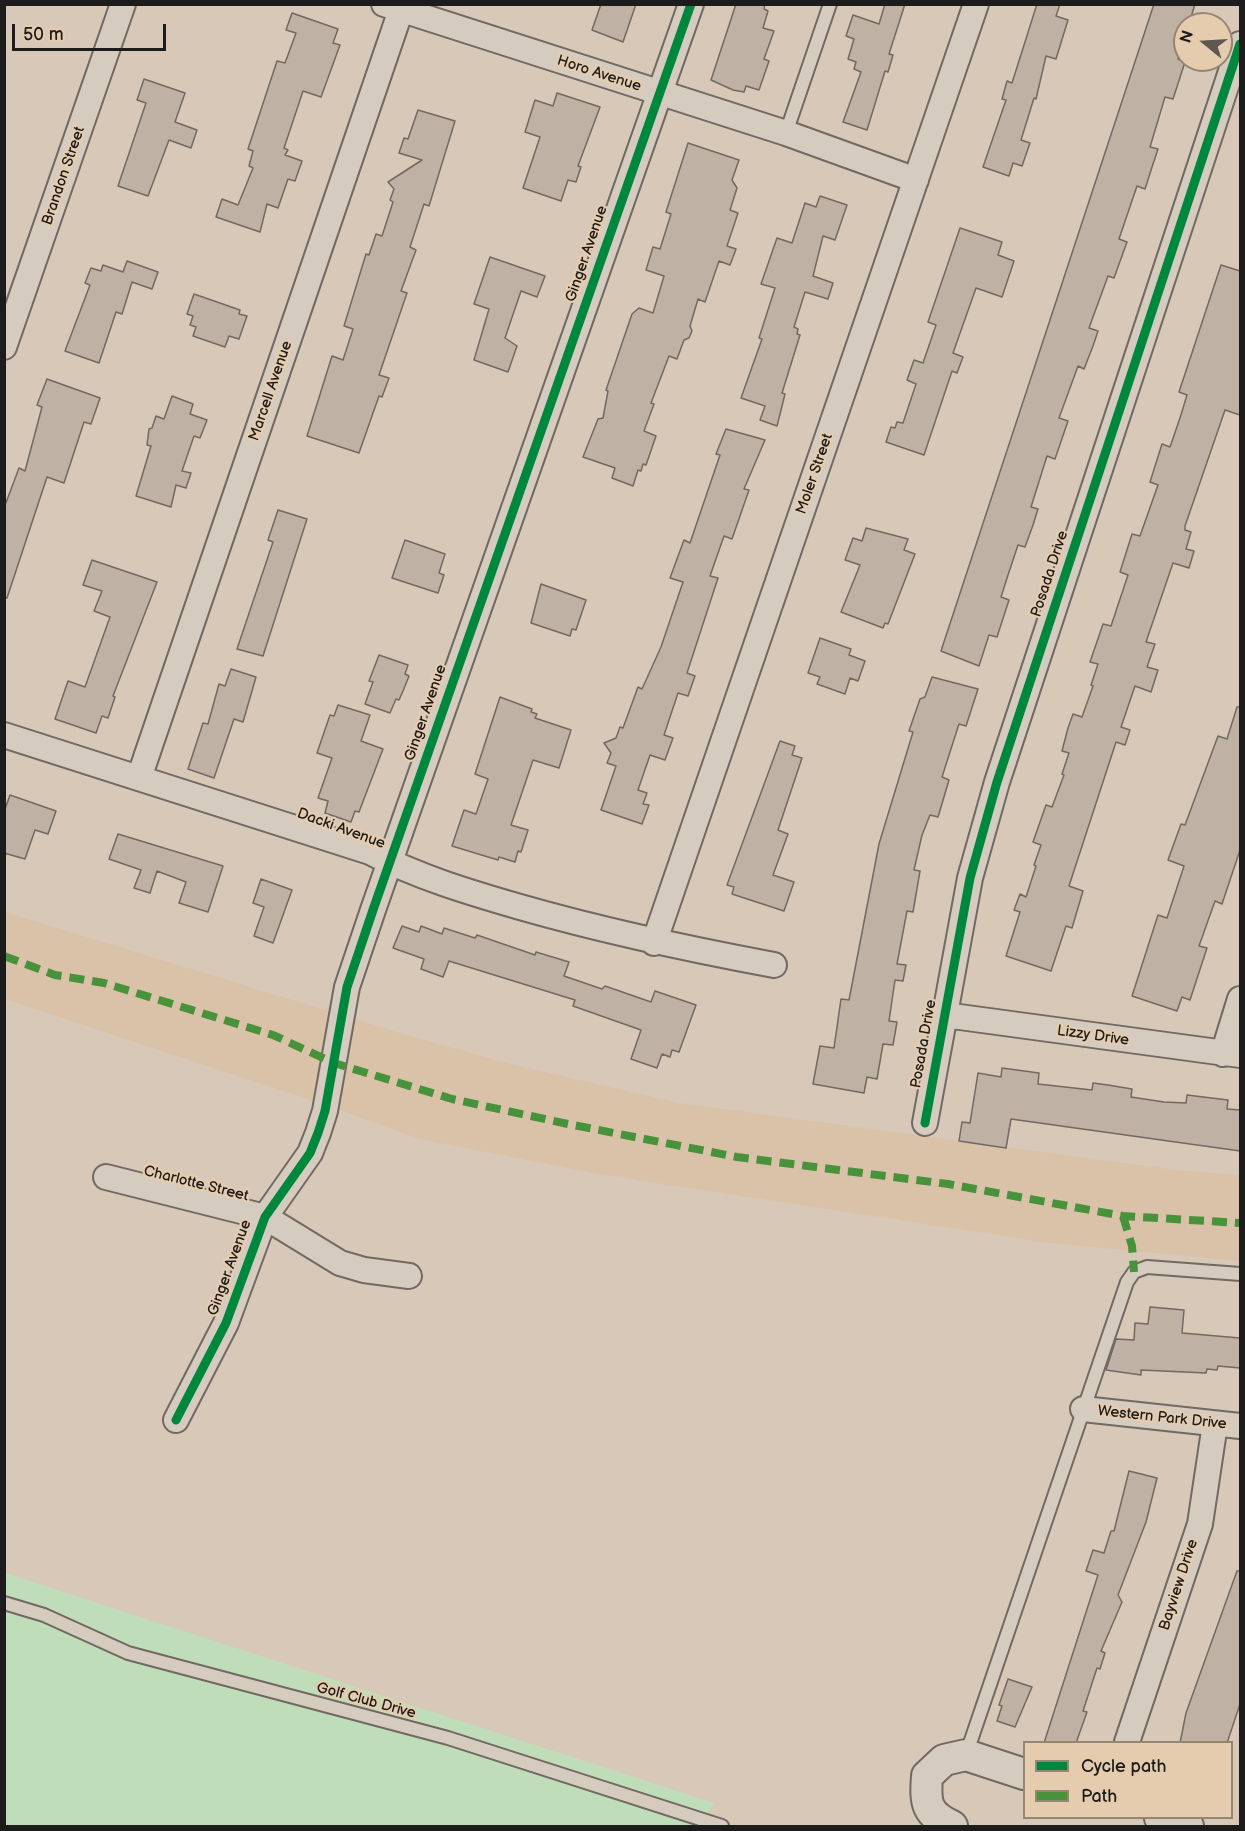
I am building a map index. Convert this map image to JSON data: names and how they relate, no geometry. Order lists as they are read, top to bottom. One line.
{"streets":{"street":["Horo Avenue","Brandon Street","Ginger Avenue","Marcell Avenue","Moler Street","Posada Drive","Dacki Avenue","Lizzy Drive","Charlotte Street","Western Park Drive","Bayview Drive"],"lane":["Golf Club Drive"]},"crossings":[["Horo Avenue","Ginger Avenue"],["Horo Avenue","Marcell Avenue"],["Horo Avenue","Moler Street"],["Ginger Avenue","Dacki Avenue"],["Ginger Avenue","Charlotte Street"],["Marcell Avenue","Dacki Avenue"],["Moler Street","Dacki Avenue"],["Posada Drive","Lizzy Drive"],["Western Park Drive","Bayview Drive"]],"legend":["Cycle path","Path"],"scale_bar":"50 m","north":"left"}
